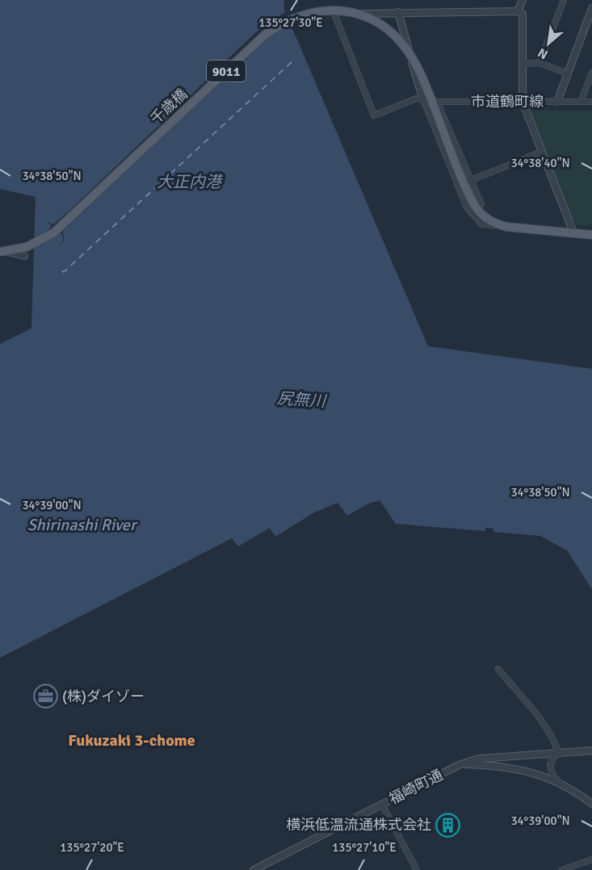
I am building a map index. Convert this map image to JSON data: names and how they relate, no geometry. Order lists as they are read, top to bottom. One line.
{"streets":{"main road":["9011","千歳橋"],"street":["市道鶴町線","福崎町通"]},"districts":["Fukuzaki 3-chome"],"water":["大正内港","尻無川","Shirinashi River"],"places":{"office":["(株)ダイゾー"],"building":["横浜低温流通株式会社"]},"north":"bottom left","coordinates":["135°27'30\"E","34°38'40\"N","34°38'50\"N","34°39'00\"N","135°27'20\"E","135°27'10\"E"]}
